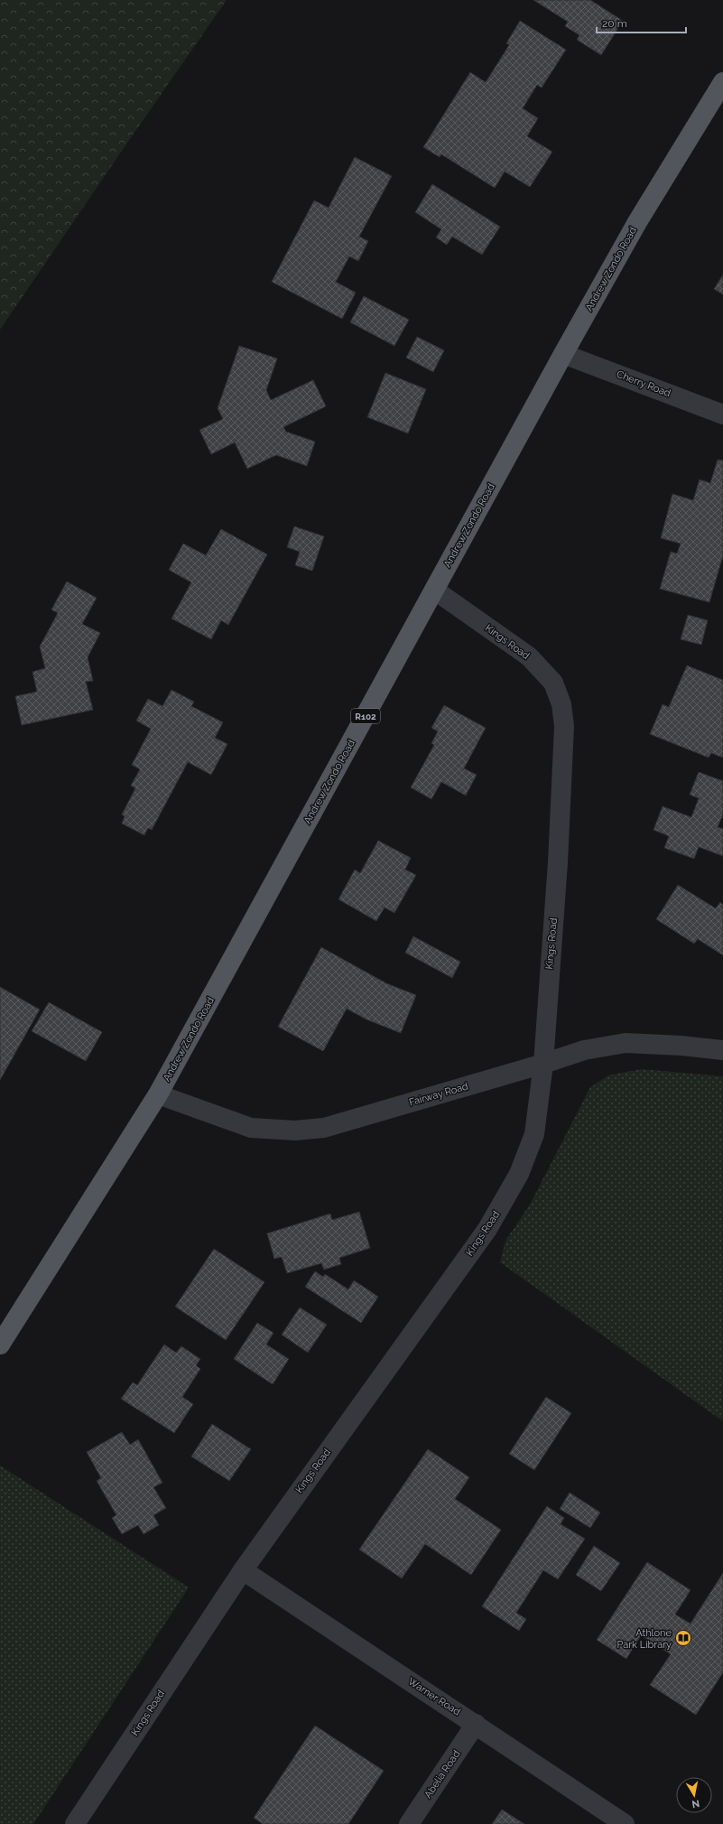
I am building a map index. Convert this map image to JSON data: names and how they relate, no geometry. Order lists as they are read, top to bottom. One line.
{"streets":{"main road":["Andrew Zondo Road","R102"],"street":["Cherry Road","Kings Road","Fairway Road","Warner Road","Abelia Road"]},"crossings":[["Andrew Zondo Road","Cherry Road"],["Andrew Zondo Road","Kings Road"],["Andrew Zondo Road","Fairway Road"],["Kings Road","Fairway Road"],["Kings Road","Warner Road"],["Warner Road","Abelia Road"]],"places":{"library":["Athlone Park Library"]},"scale_bar":"20 m","north":"bottom"}
